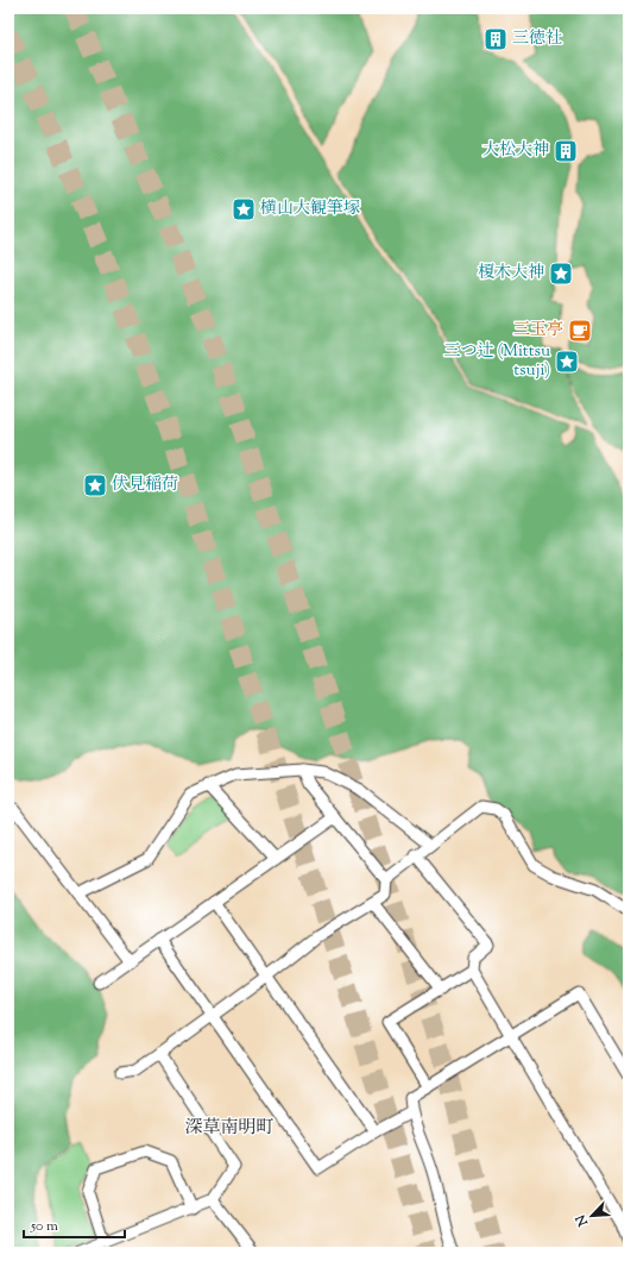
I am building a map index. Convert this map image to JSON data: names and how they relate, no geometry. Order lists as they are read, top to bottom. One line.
{"districts":["深草南明町"],"places":{"building":["三徳社","大松大神"],"place":["横山大観筆塚","榎木大神","三つ辻 (Mittsu tsuji)","伏見稲荷"],"cafe":["三玉亭"]},"scale_bar":"50 m","north":"bottom left"}
